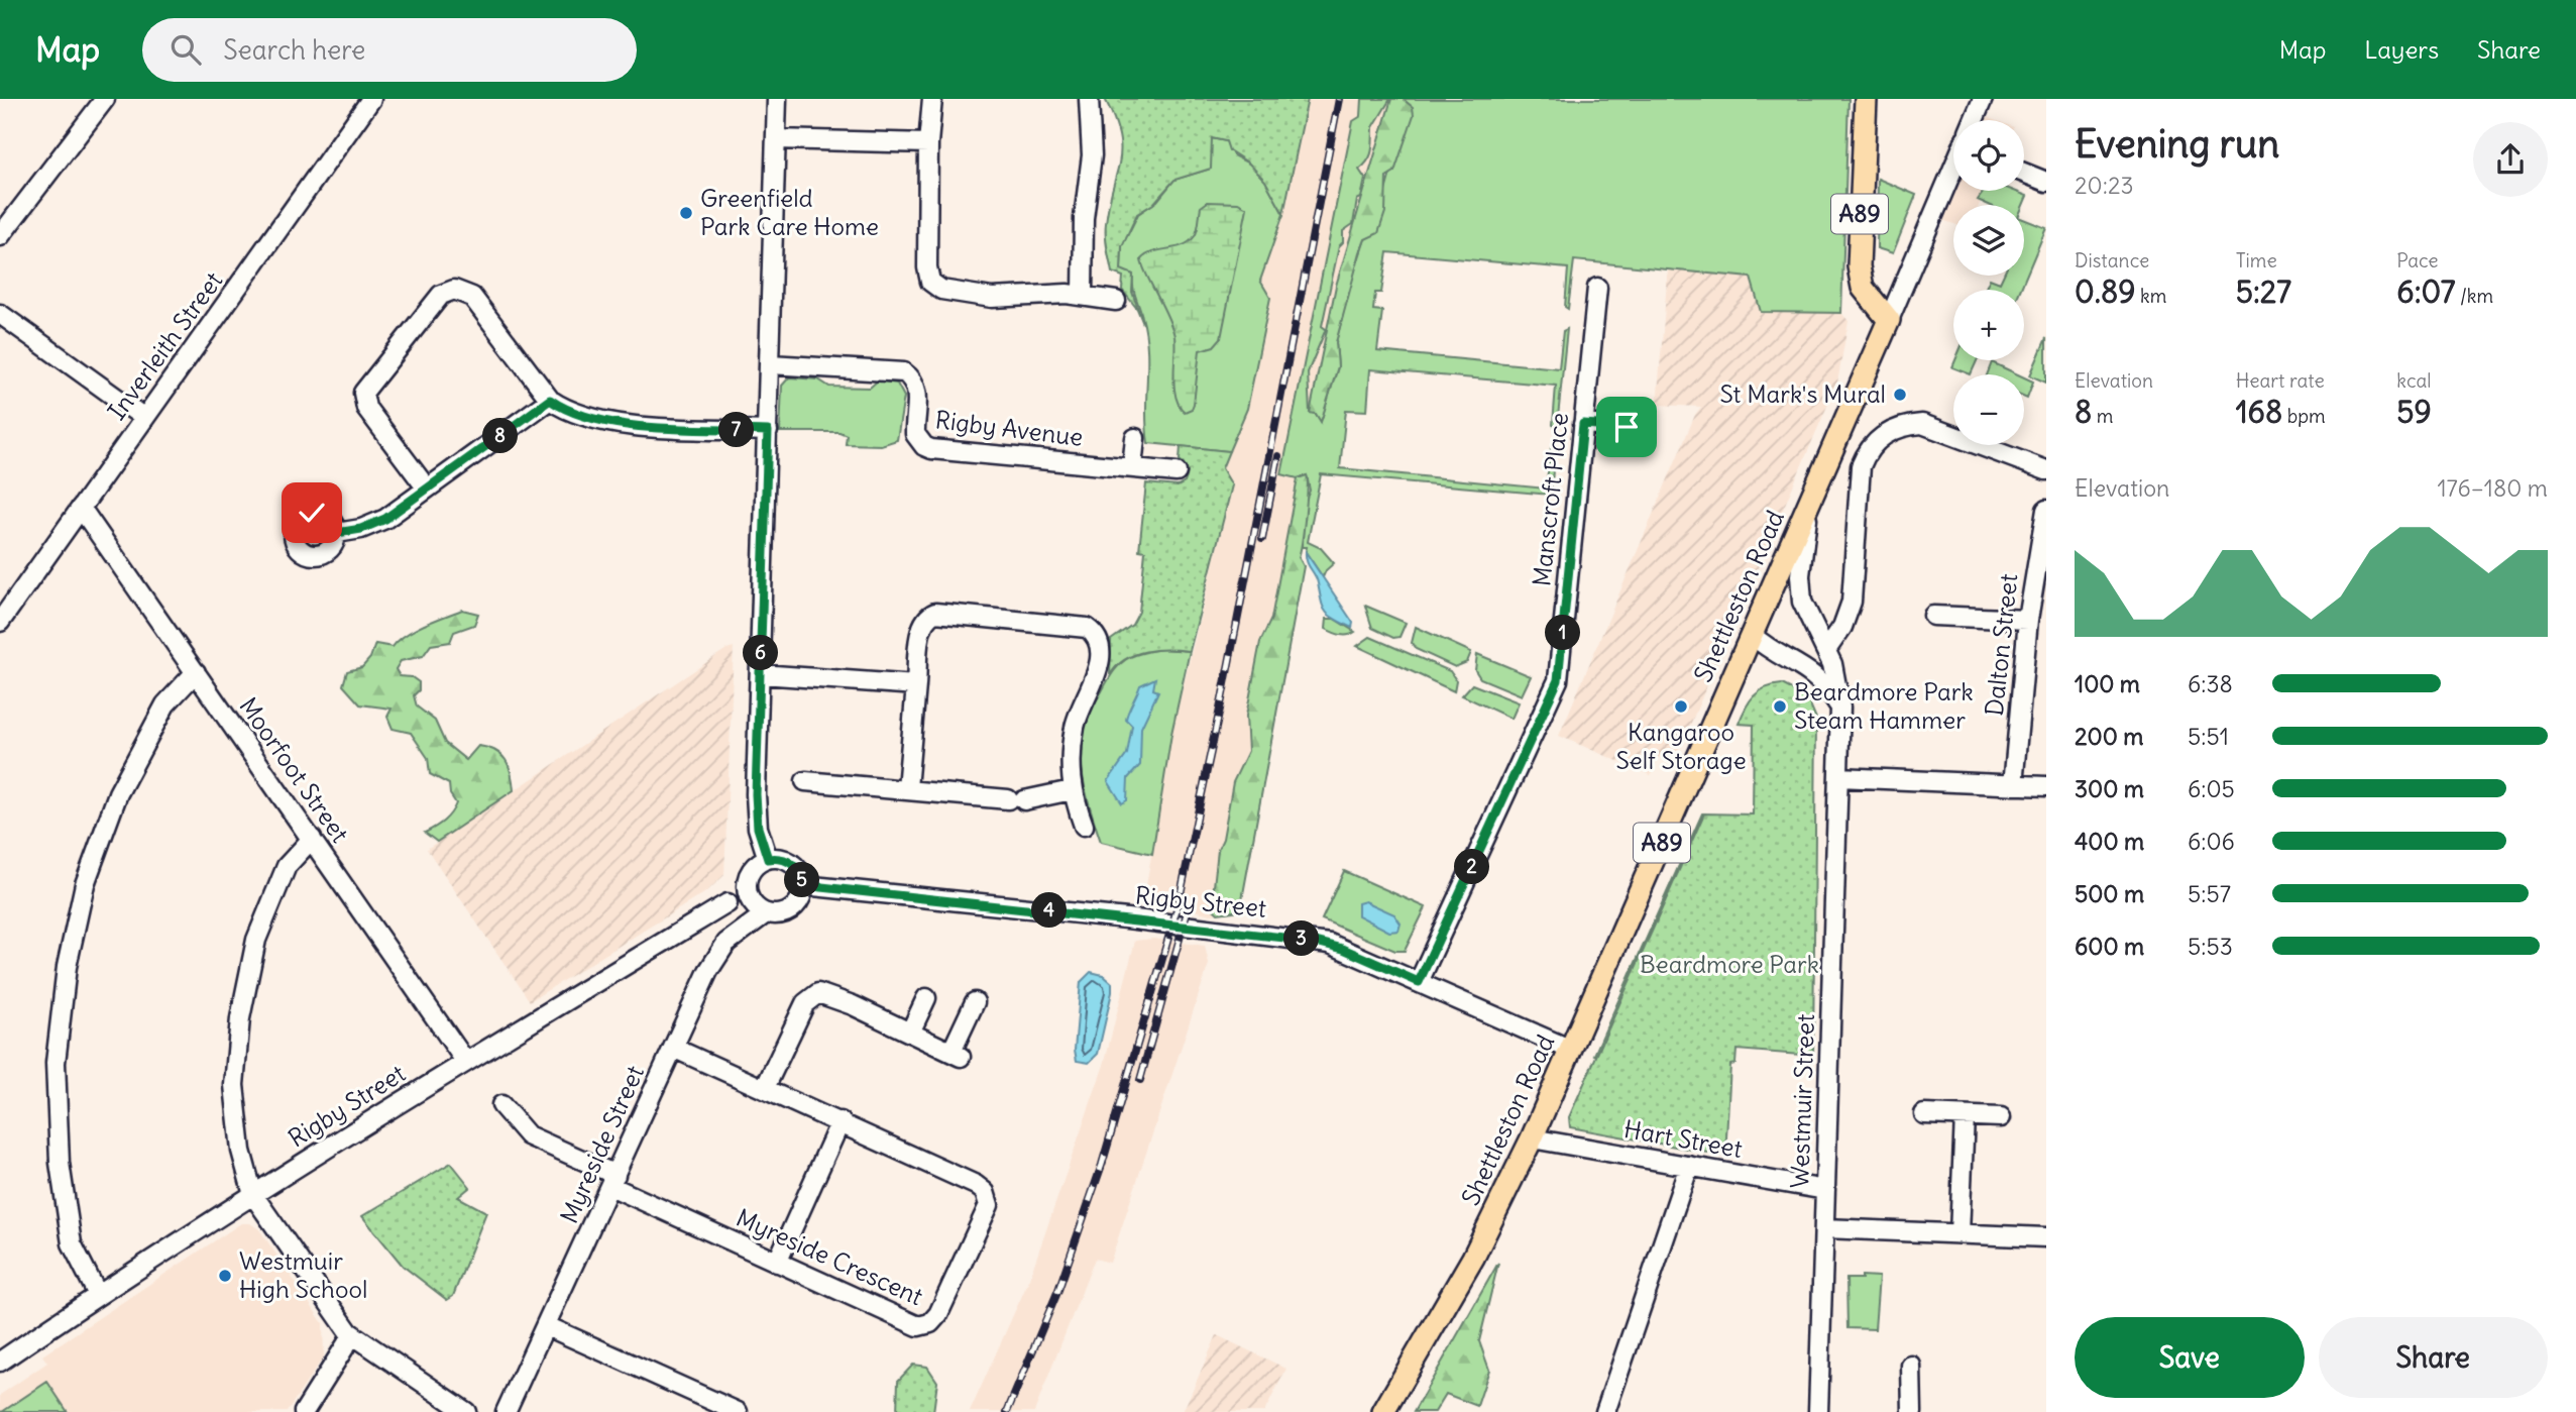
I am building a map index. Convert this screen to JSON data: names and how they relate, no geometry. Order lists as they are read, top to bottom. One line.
{"streets":{"main road":["A89","Shettleston Road"],"street":["Inverleith Street","Rigby Avenue","Manscroft Place","Dalton Street","Moorfoot Street","Rigby Street","Westmuir Street","Hart Street","Myreside Street","Myreside Crescent"]},"crossings":[["A89","Shettleston Road"],["Inverleith Street","Moorfoot Street"],["Manscroft Place","Rigby Street"],["Shettleston Road","Rigby Street"],["Shettleston Road","Westmuir Street"],["Shettleston Road","Hart Street"],["Moorfoot Street","Rigby Street"],["Rigby Street","Myreside Street"],["Westmuir Street","Hart Street"],["Myreside Street","Myreside Crescent"]],"parks":["Beardmore Park"],"places":["Greenfield Park Care Home","St Mark's Mural","Kangaroo Self Storage","Beardmore Park Steam Hammer","Westmuir High School"],"page":{"header":"Map","search":"Search here","nav":["Map","Layers","Share"],"heading":["Evening run","20:23"],"map_buttons":["+","−"],"stats":[["Distance","0.89 km"],["Time","5:27"],["Pace","6:07 /km"],["Elevation","8 m"],["Heart rate","168 bpm"],["kcal","59"]],"pins":["7","8","1","6","2","5","4","3"],"chart":["Elevation","176–180 m"],"list":[{"name":"100 m","note":"6:38"},{"name":"200 m","note":"5:51"},{"name":"300 m","note":"6:05"},{"name":"400 m","note":"6:06"},{"name":"500 m","note":"5:57"},{"name":"600 m","note":"5:53"}],"buttons":["Save","Share"]}}
